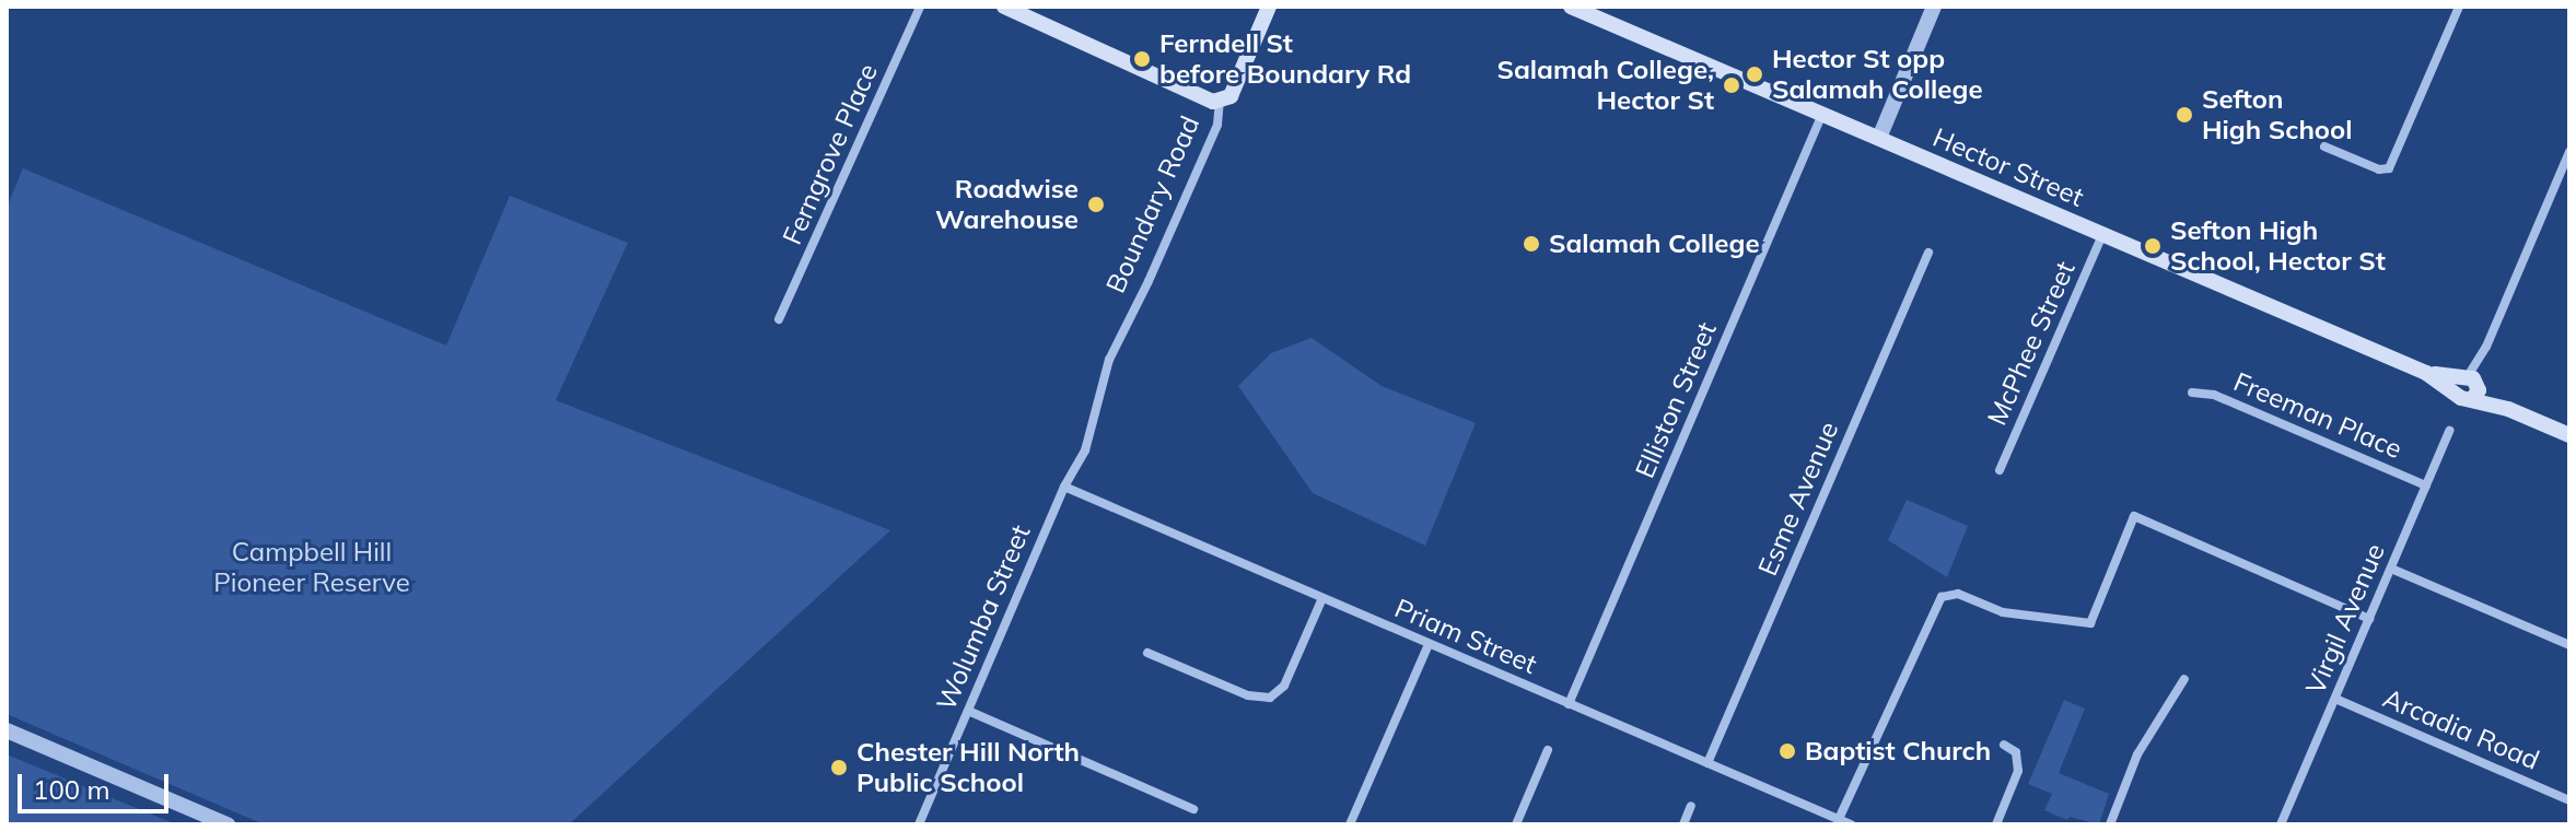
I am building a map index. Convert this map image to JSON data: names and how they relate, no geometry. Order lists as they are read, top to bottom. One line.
{"streets":{"main road":["Hector Street","Boundary Road"],"street":["Ferngrove Place","McPhee Street","Elliston Street","Freeman Place","Esme Avenue","Wolumba Street","Virgil Avenue","Priam Street","Arcadia Road"]},"crossings":[["Hector Street","McPhee Street"],["Hector Street","Elliston Street"],["Boundary Road","Wolumba Street"],["Elliston Street","Priam Street"],["Freeman Place","Virgil Avenue"],["Esme Avenue","Priam Street"],["Wolumba Street","Priam Street"],["Virgil Avenue","Arcadia Road"]],"parks":["Campbell Hill Pioneer Reserve"],"places":["Ferndell St before Boundary Rd","Hector St opp Salamah College","Salamah College, Hector St","Sefton High School","Roadwise Warehouse","Salamah College","Sefton High School, Hector St","Baptist Church","Chester Hill North Public School"],"scale_bar":"100 m"}
